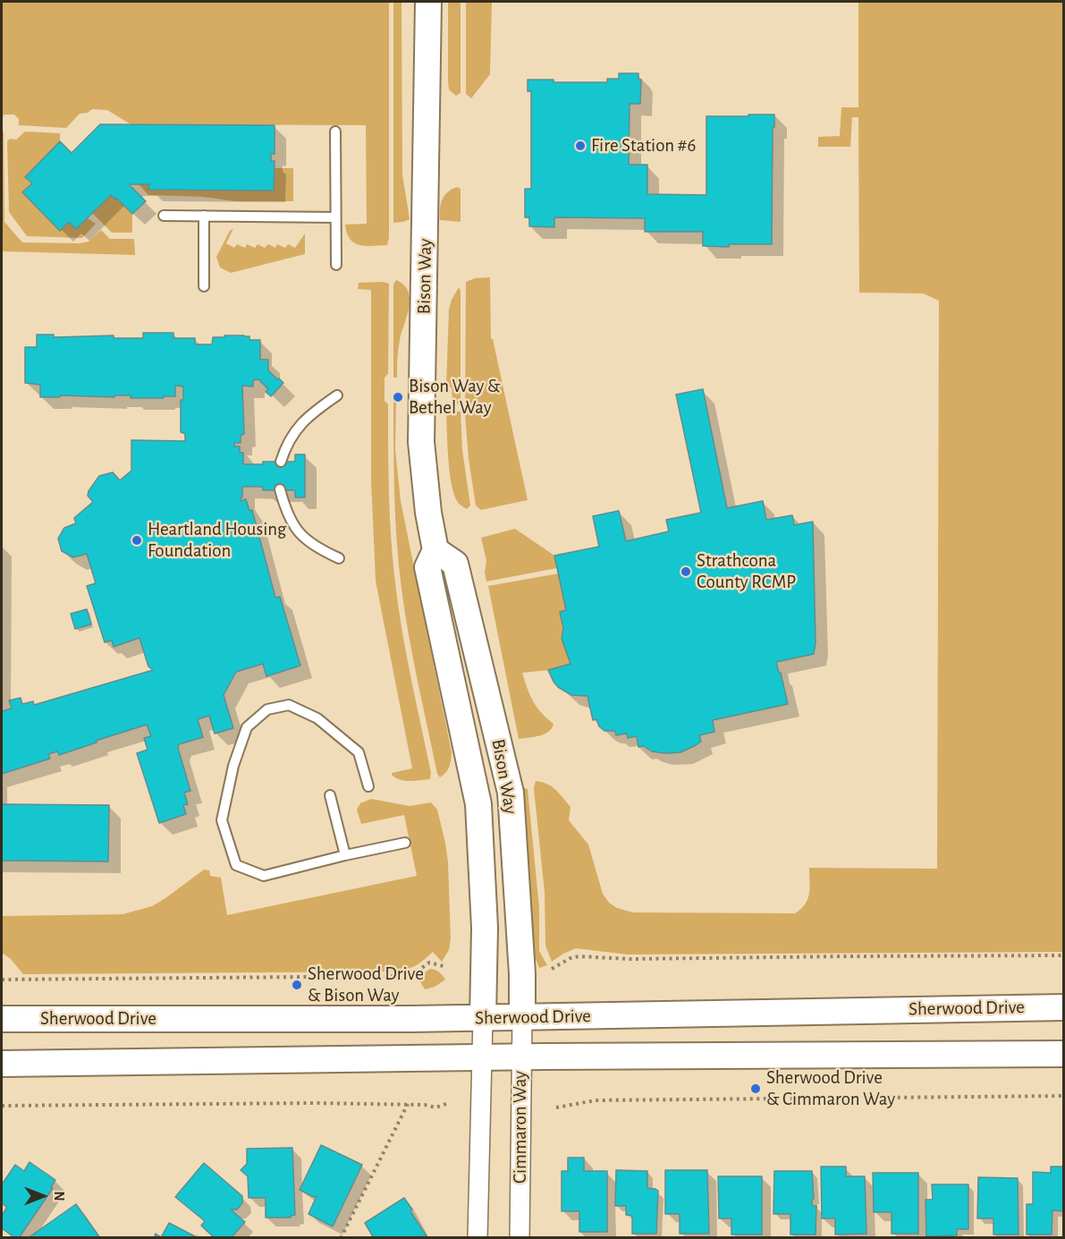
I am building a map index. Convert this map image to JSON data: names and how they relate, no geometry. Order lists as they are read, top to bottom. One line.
{"streets":{"main road":["Bison Way","Sherwood Drive"],"street":["Cimmaron Way"]},"crossings":[["Bison Way","Sherwood Drive"],["Bison Way","Cimmaron Way"],["Sherwood Drive","Cimmaron Way"]],"places":["Fire Station #6","Bison Way & Bethel Way","Heartland Housing Foundation","Strathcona County RCMP","Sherwood Drive & Bison Way","Sherwood Drive & Cimmaron Way"],"north":"right"}
